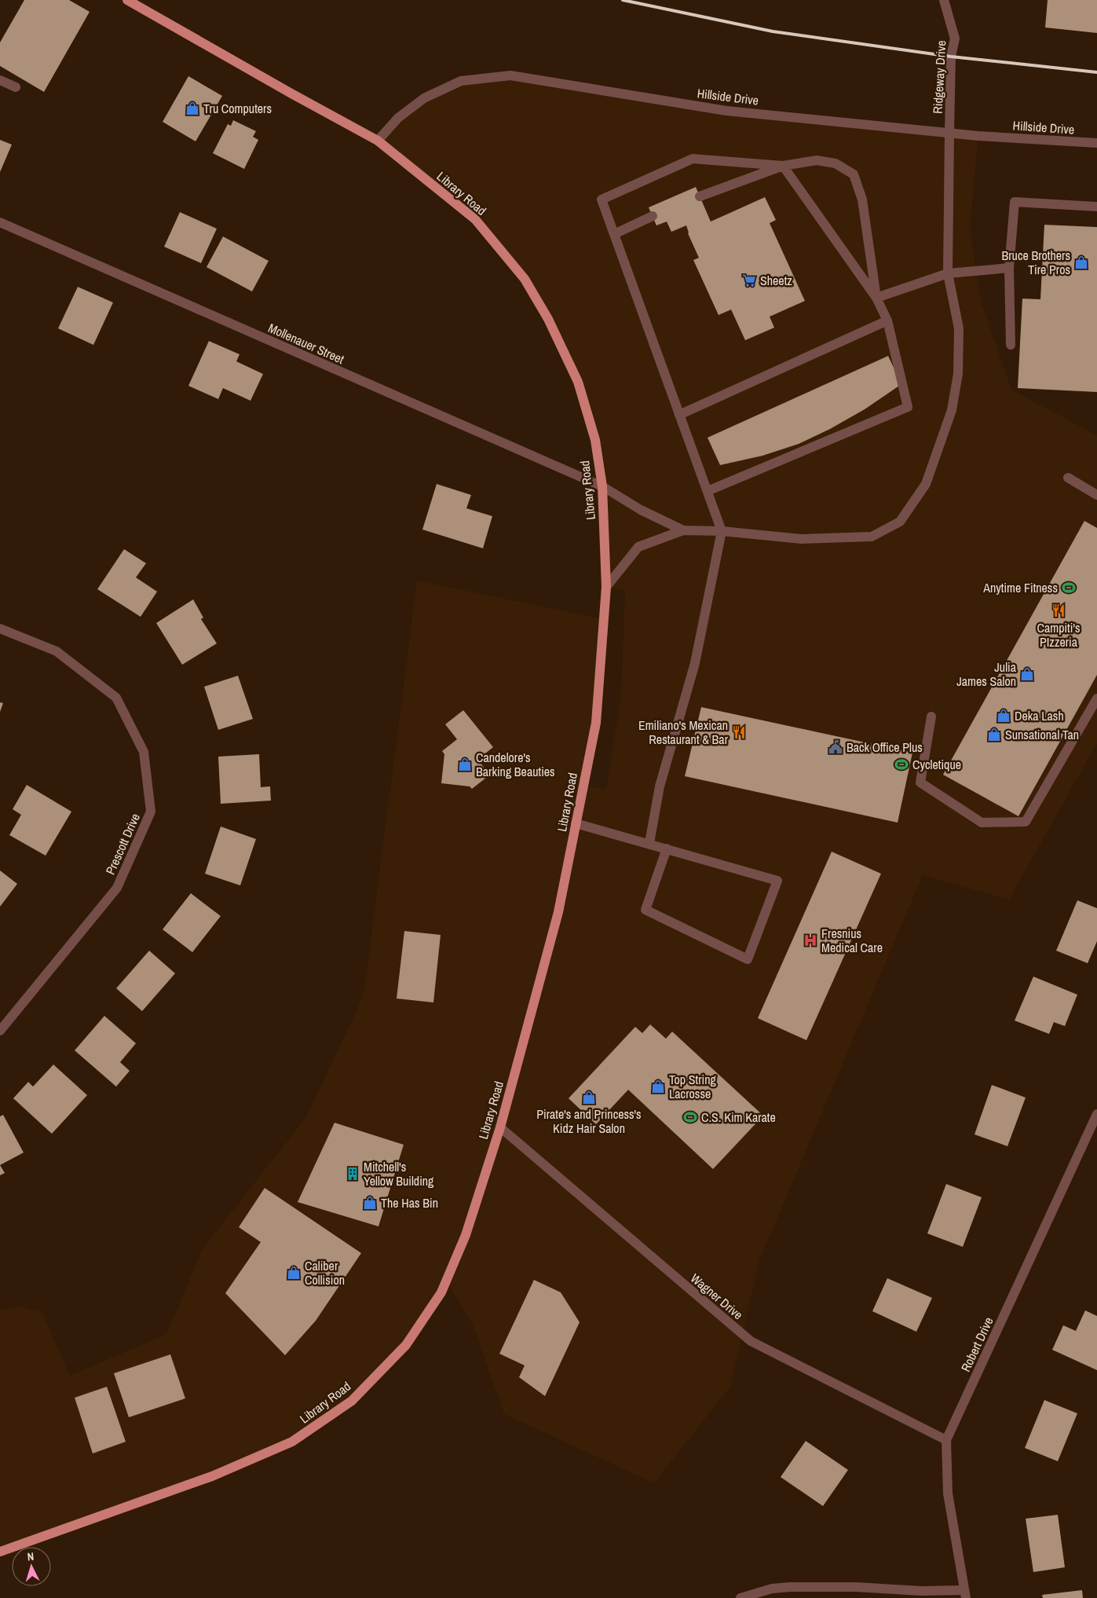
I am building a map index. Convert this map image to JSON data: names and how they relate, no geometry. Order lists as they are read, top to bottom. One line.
{"streets":{"main road":["Library Road"],"street":["Ridgeway Drive","Hillside Drive","Mollenauer Street","Prescott Drive","Wagner Drive","Robert Drive"]},"crossings":[["Ridgeway Drive","Hillside Drive"],["Ridgeway Drive","Mollenauer Street"],["Hillside Drive","Library Road"],["Library Road","Mollenauer Street"],["Library Road","Wagner Drive"],["Wagner Drive","Robert Drive"]],"places":{"shop":["Tru Computers","Bruce Brothers Tire Pros","Julia James Salon","Deka Lash","Sunsational Tan","Candelore's Barking Beauties","Top String Lacrosse","Pirate's and Princess's Kidz Hair Salon","The Has Bin","Caliber Collision"],"supermarket":["Sheetz"],"sports":["Anytime Fitness","Cycletique","C.S. Kim Karate"],"restaurant":["Campiti's PIzzeria","Emiliano's Mexican Restaurant & Bar"],"public building":["Back Office Plus"],"hospital":["Fresnius Medical Care"],"building":["Mitchell's Yellow Building"]},"north":"top"}
